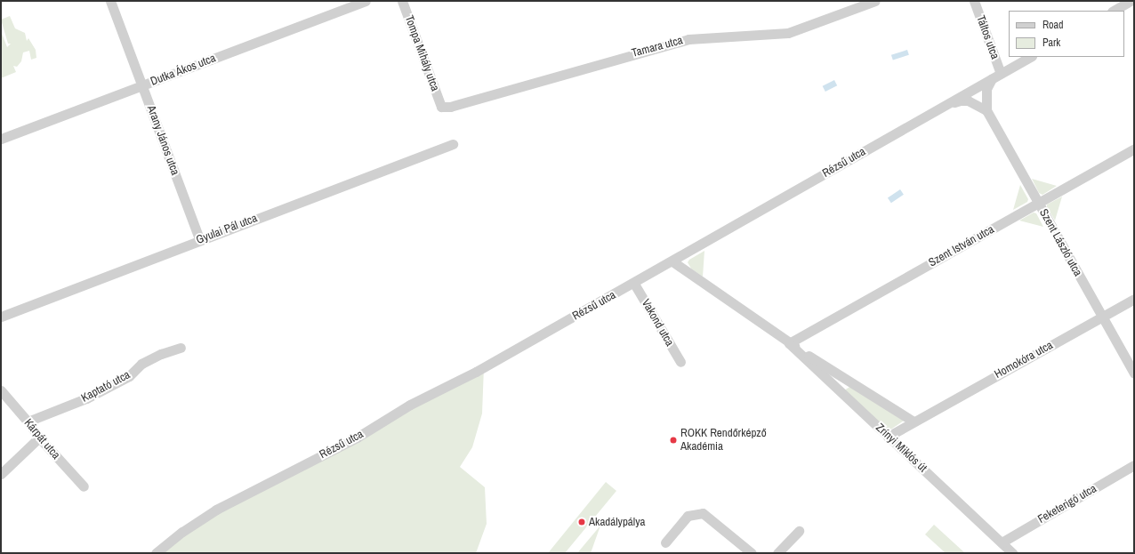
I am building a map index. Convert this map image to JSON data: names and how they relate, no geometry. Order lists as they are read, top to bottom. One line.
{"streets":{"street":["Táltos utca","Tamara utca","Tompa Mihály utca","Dutka Ákos utca","Arany János utca","Rézsű utca","Gyulai Pál utca","Szent László utca","Szent István utca","Vakond utca","Homokóra utca","Kaptató utca","Kárpát utca","Zrínyi Miklós út","Feketerigó utca"]},"crossings":[["Táltos utca","Rézsű utca"],["Tamara utca","Tompa Mihály utca"],["Dutka Ákos utca","Arany János utca"],["Arany János utca","Gyulai Pál utca"],["Rézsű utca","Szent László utca"],["Rézsű utca","Vakond utca"],["Rézsű utca","Zrínyi Miklós út"],["Szent László utca","Szent István utca"],["Szent László utca","Homokóra utca"],["Szent István utca","Zrínyi Miklós út"],["Homokóra utca","Zrínyi Miklós út"],["Kaptató utca","Kárpát utca"],["Zrínyi Miklós út","Feketerigó utca"]],"places":["ROKK Rendőrképző Akadémia","Akadálypálya"],"legend":["Road","Park"]}
